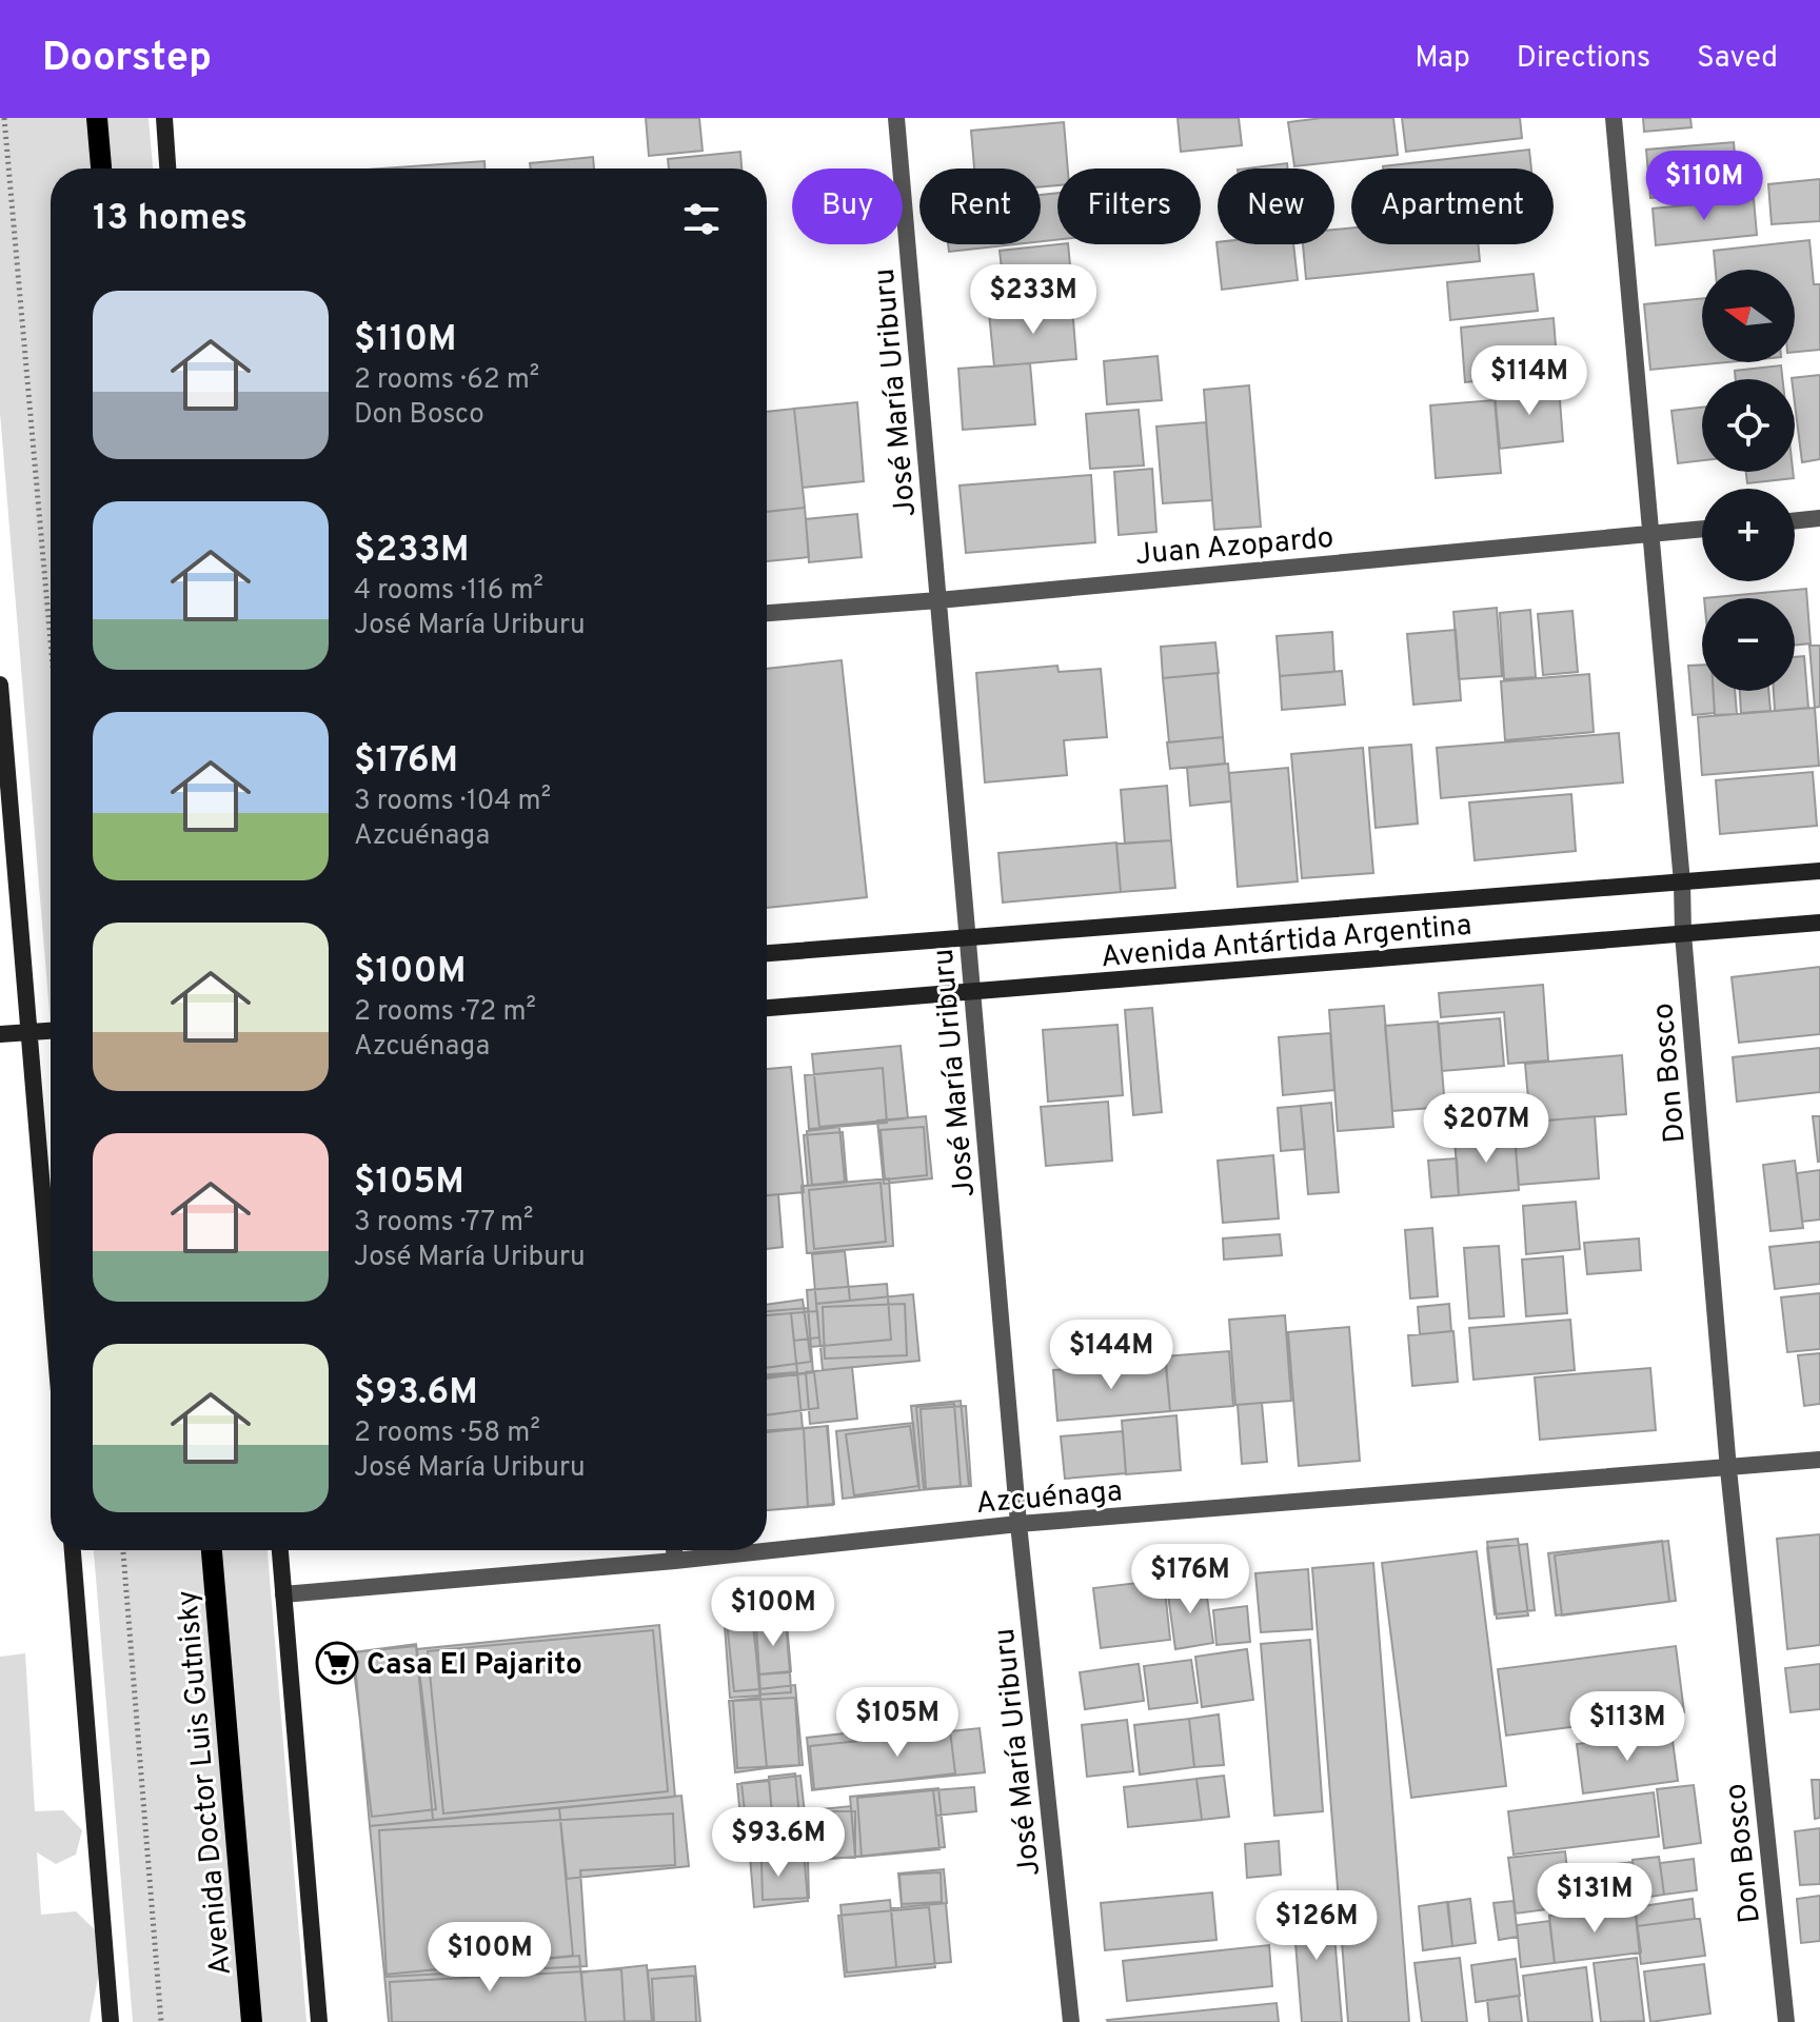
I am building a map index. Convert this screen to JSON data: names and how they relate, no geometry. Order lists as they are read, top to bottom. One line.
{"streets":{"main road":["Avenida Antártida Argentina","Avenida Doctor Luis Gutnisky"],"street":["José María Uriburu","Juan Azopardo","Don Bosco","Azcuénaga"]},"crossings":[["José María Uriburu","Juan Azopardo"],["José María Uriburu","Avenida Antártida Argentina"],["José María Uriburu","Azcuénaga"],["Juan Azopardo","Don Bosco"],["Avenida Antártida Argentina","Don Bosco"],["Don Bosco","Azcuénaga"]],"places":{"supermarket":["Casa El Pajarito"]},"north":"left","page":{"header":"Doorstep","nav":["Map","Directions","Saved"],"price":["$110M","$233M","$114M","$207M","$144M","$176M","$100M","$105M","$113M","$93.6M","$131M","$126M","$100M"],"chip":["Buy","Rent","Filters","New","Apartment"],"heading":"13 homes","map_buttons":["+","−"],"list":[{"name":"$110M","note":"2 rooms · 62 m² · Don Bosco"},{"name":"$233M","note":"4 rooms · 116 m² · José María Uriburu"},{"name":"$176M","note":"3 rooms · 104 m² · Azcuénaga"},{"name":"$100M","note":"2 rooms · 72 m² · Azcuénaga"},{"name":"$105M","note":"3 rooms · 77 m² · José María Uriburu"},{"name":"$93.6M","note":"2 rooms · 58 m² · José María Uriburu"}]}}
